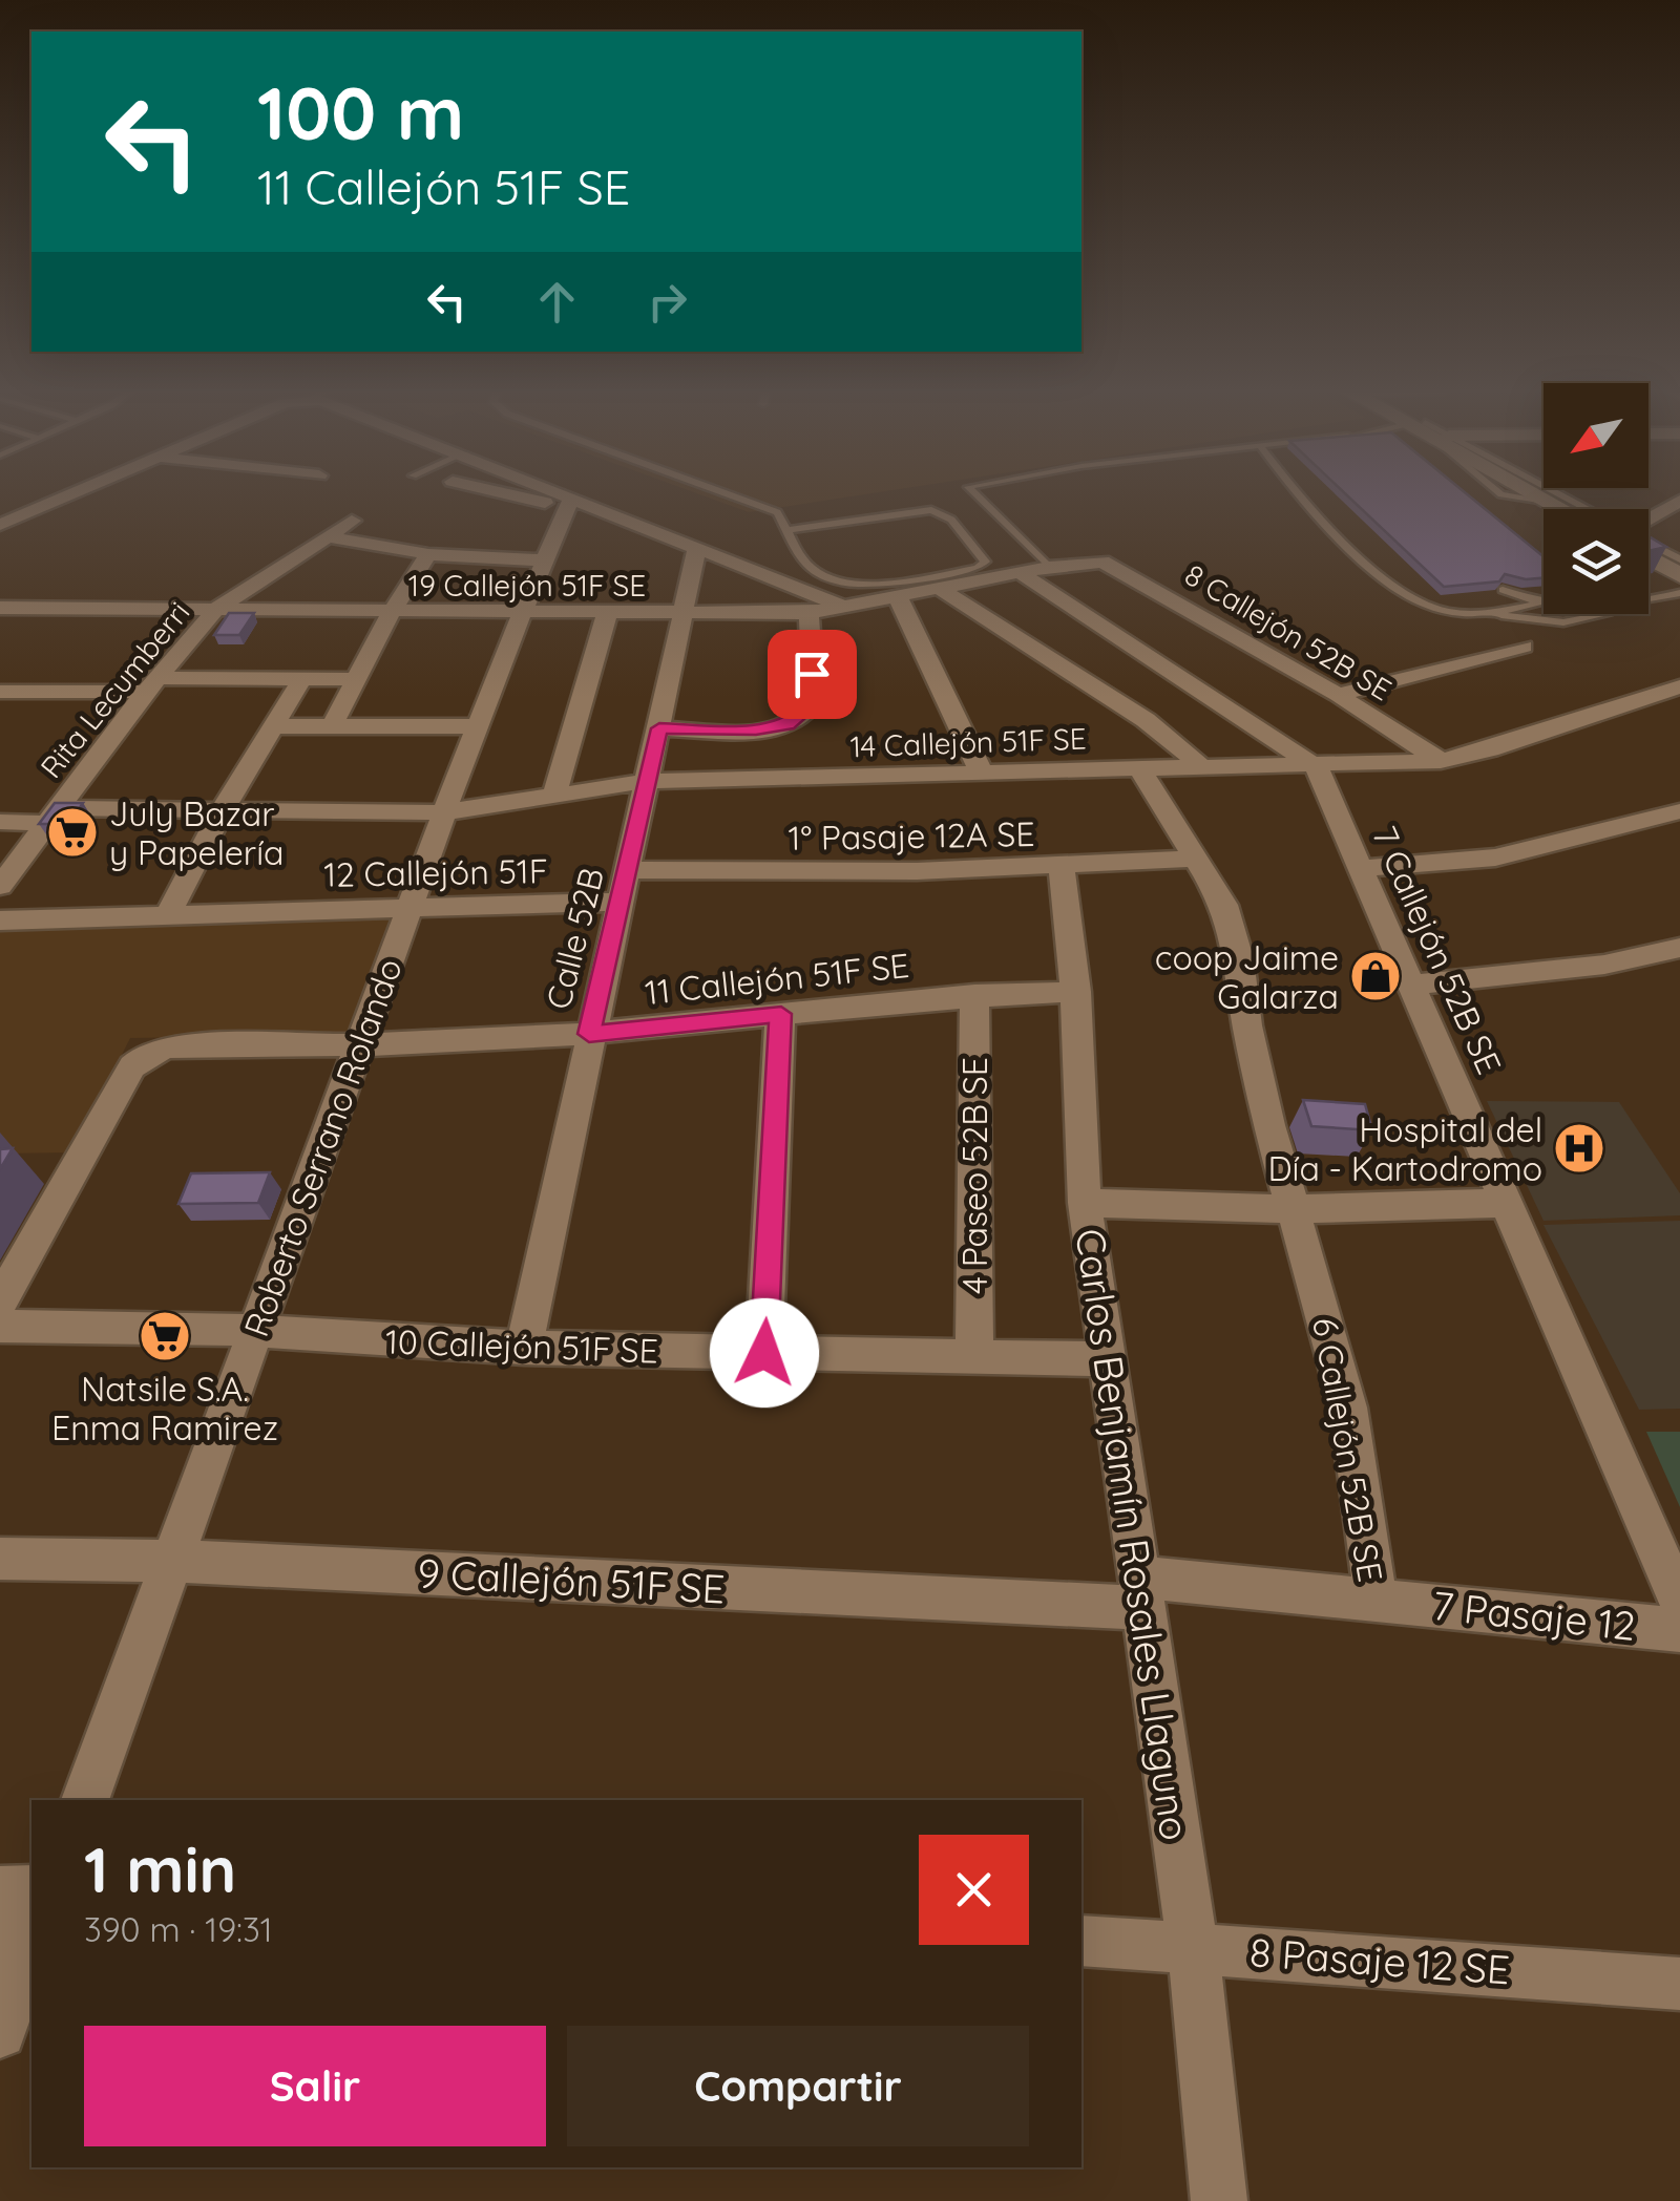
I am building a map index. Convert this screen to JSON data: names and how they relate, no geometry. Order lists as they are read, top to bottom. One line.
{"streets":{"street":["19 Callejón 51F SE","8 Callejón 52B SE","Rita Lecumberri","14 Callejón 51F SE","1° Pasaje 12A SE","12 Callejón 51F","Calle 52B","7 Callejón 52B SE","11 Callejón 51F SE","Roberto Serrano Rolando","4 Paseo 52B SE","10 Callejón 51F SE","6 Callejón 52B SE","Carlos Benjamín Rosales Llaguno","9 Callejón 51F SE","7 Pasaje 12","8 Pasaje 12 SE"]},"crossings":[["19 Callejón 51F SE","8 Callejón 52B SE"],["19 Callejón 51F SE","Rita Lecumberri"],["19 Callejón 51F SE","Calle 52B"],["19 Callejón 51F SE","Roberto Serrano Rolando"],["8 Callejón 52B SE","14 Callejón 51F SE"],["Rita Lecumberri","14 Callejón 51F SE"],["14 Callejón 51F SE","Calle 52B"],["14 Callejón 51F SE","7 Callejón 52B SE"],["14 Callejón 51F SE","Roberto Serrano Rolando"],["14 Callejón 51F SE","6 Callejón 52B SE"],["1° Pasaje 12A SE","Calle 52B"],["1° Pasaje 12A SE","6 Callejón 52B SE"],["1° Pasaje 12A SE","Carlos Benjamín Rosales Llaguno"],["12 Callejón 51F","Calle 52B"],["12 Callejón 51F","Roberto Serrano Rolando"],["Calle 52B","11 Callejón 51F SE"],["Calle 52B","10 Callejón 51F SE"],["11 Callejón 51F SE","Roberto Serrano Rolando"],["11 Callejón 51F SE","4 Paseo 52B SE"],["11 Callejón 51F SE","Carlos Benjamín Rosales Llaguno"],["Roberto Serrano Rolando","10 Callejón 51F SE"],["Roberto Serrano Rolando","9 Callejón 51F SE"],["4 Paseo 52B SE","10 Callejón 51F SE"],["10 Callejón 51F SE","Carlos Benjamín Rosales Llaguno"],["6 Callejón 52B SE","7 Pasaje 12"],["Carlos Benjamín Rosales Llaguno","9 Callejón 51F SE"],["Carlos Benjamín Rosales Llaguno","7 Pasaje 12"],["Carlos Benjamín Rosales Llaguno","8 Pasaje 12 SE"],["9 Callejón 51F SE","7 Pasaje 12"]],"places":{"supermarket":["July Bazar y Papelería","Natsile S.A. Enma Ramirez"],"shop":["coop Jaime Galarza"],"hospital":["Hospital del Día - Kartodromo"]},"north":"bottom left","page":{"turn":["100 m","11 Callejón 51F SE"],"heading":["1 min","390 m · 19:31"],"buttons":["Salir","Compartir"]}}
